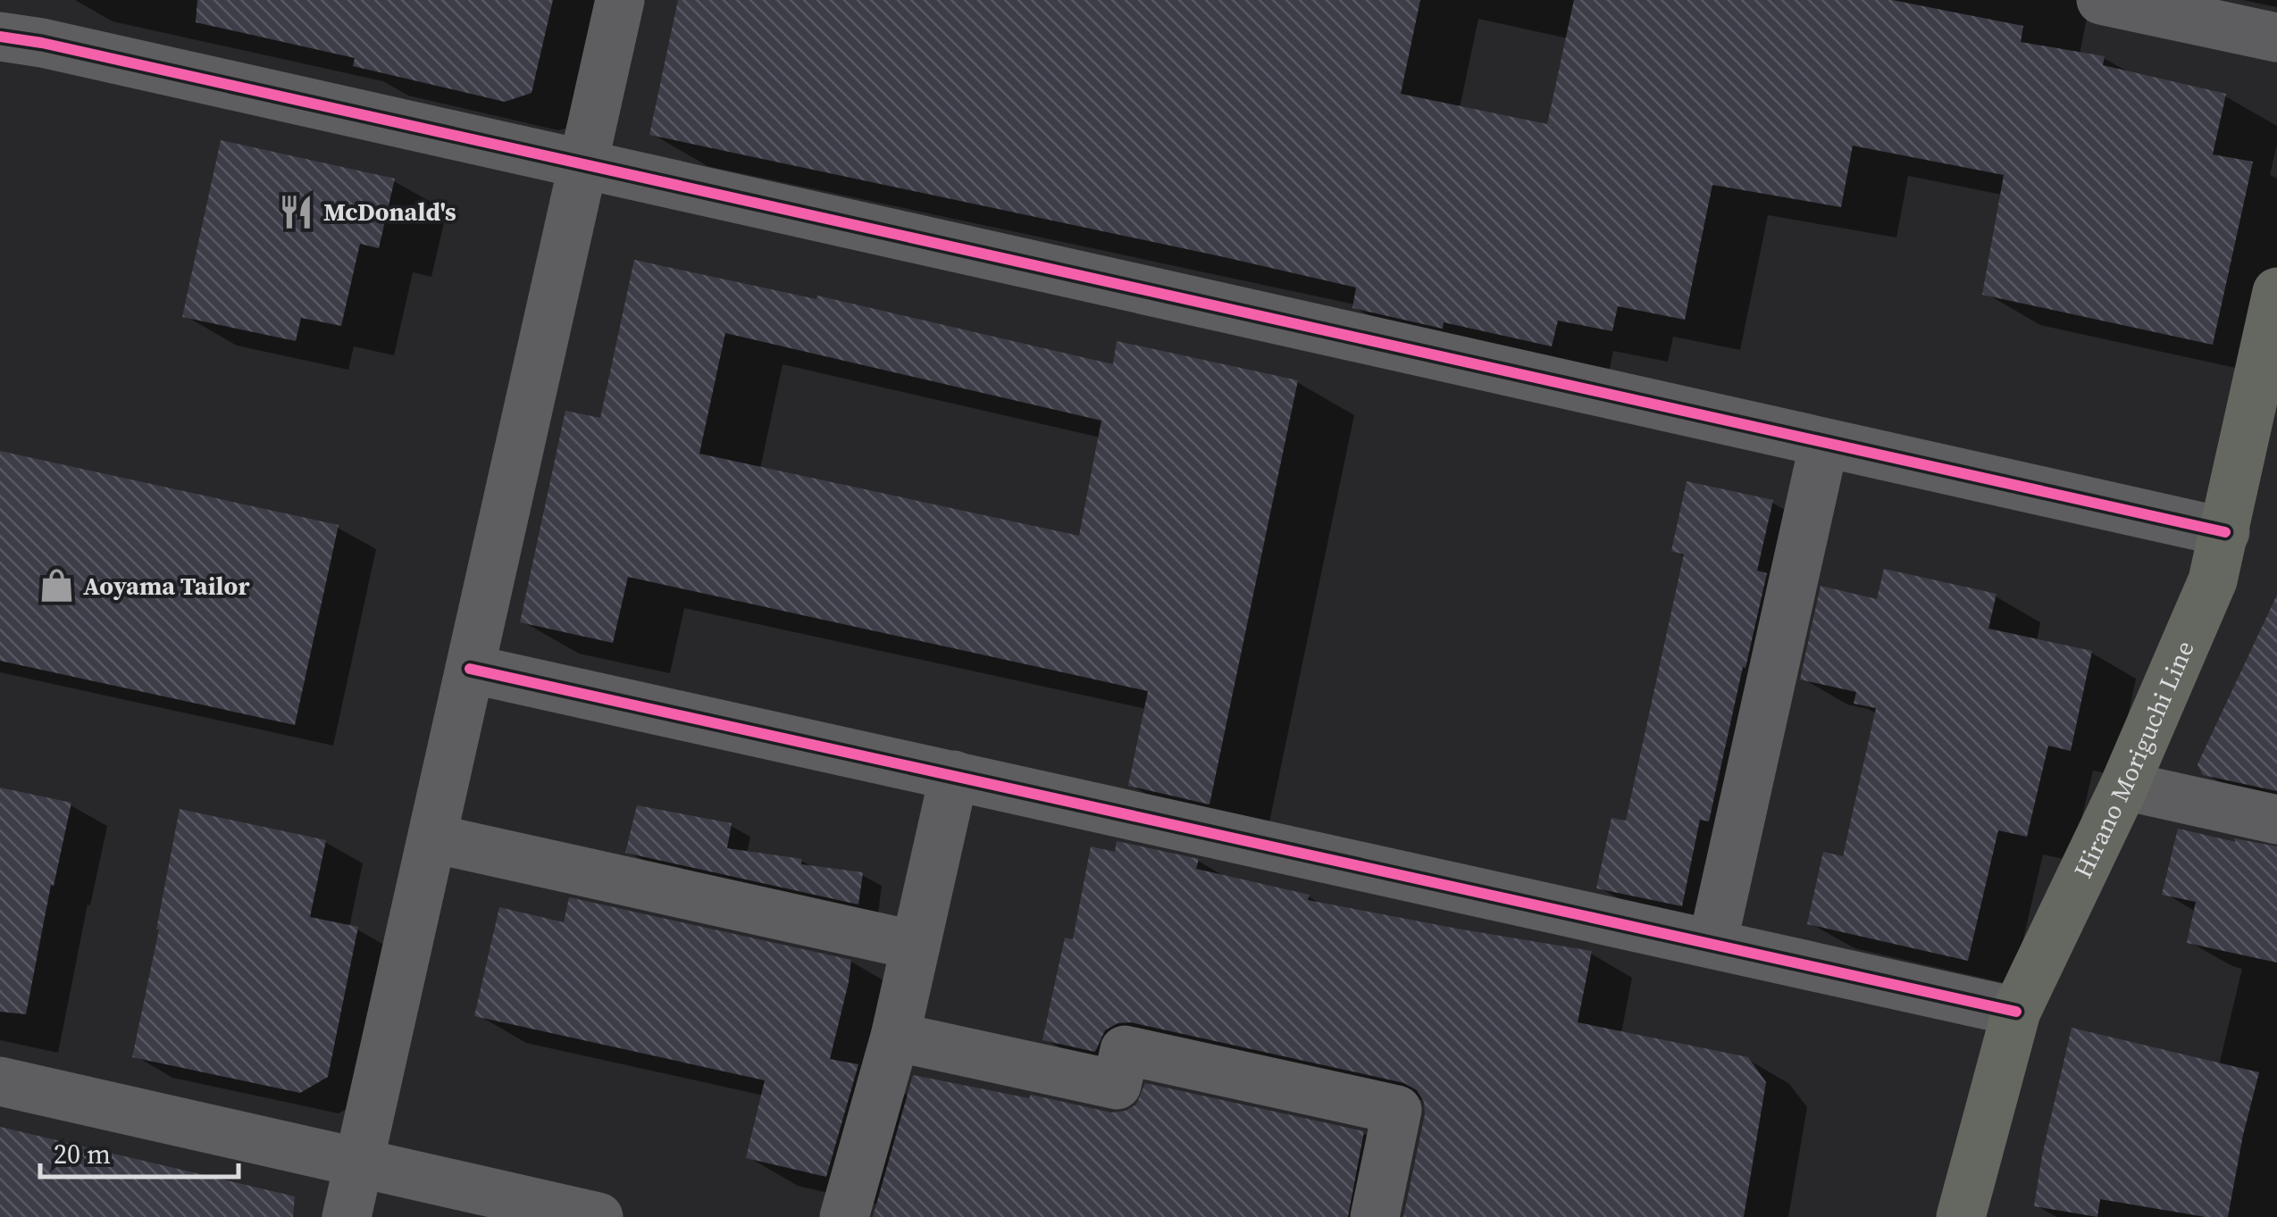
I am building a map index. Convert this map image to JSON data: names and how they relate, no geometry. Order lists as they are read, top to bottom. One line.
{"streets":{"main road":["Hirano Moriguchi Line"]},"places":{"restaurant":["McDonald's"],"shop":["Aoyama Tailor"]},"scale_bar":"20 m"}
